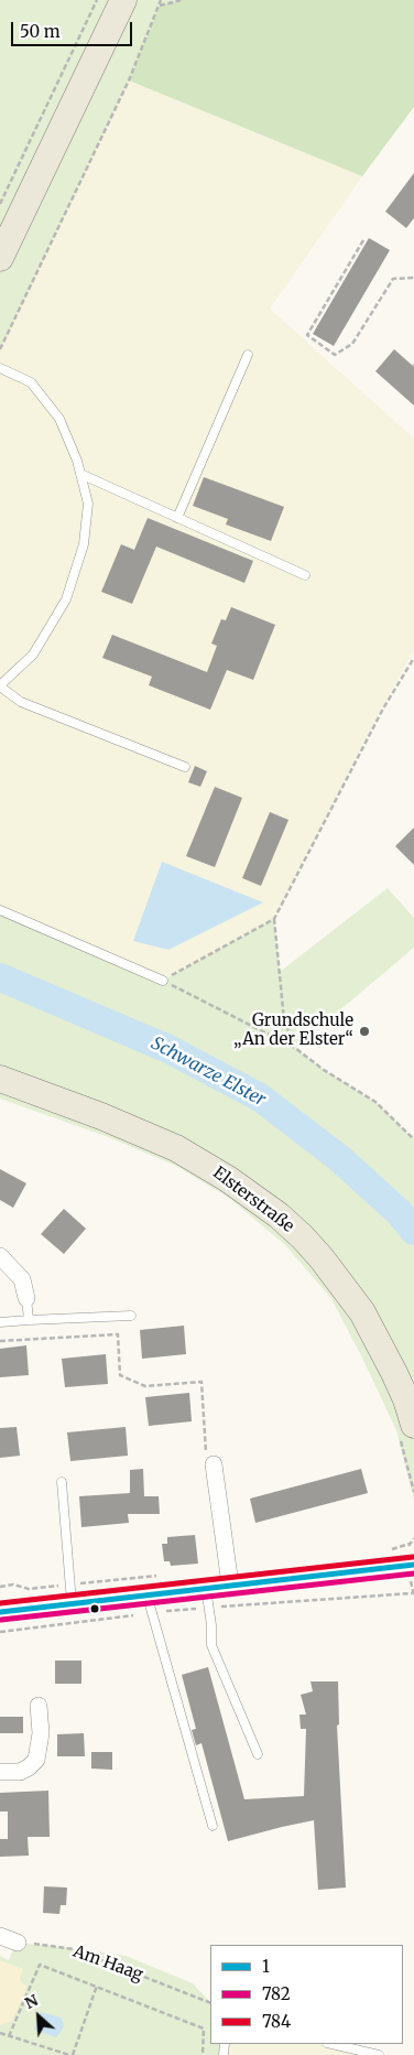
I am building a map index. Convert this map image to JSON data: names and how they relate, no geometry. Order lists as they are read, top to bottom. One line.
{"streets":{"main road":["Elsterstraße"],"path":["Am Haag"]},"water":["Schwarze Elster"],"places":["Grundschule „An der Elster“"],"lines":["transit line 784","transit line 1","transit line 782"],"legend":["1","782","784"],"scale_bar":"50 m","north":"top left"}
